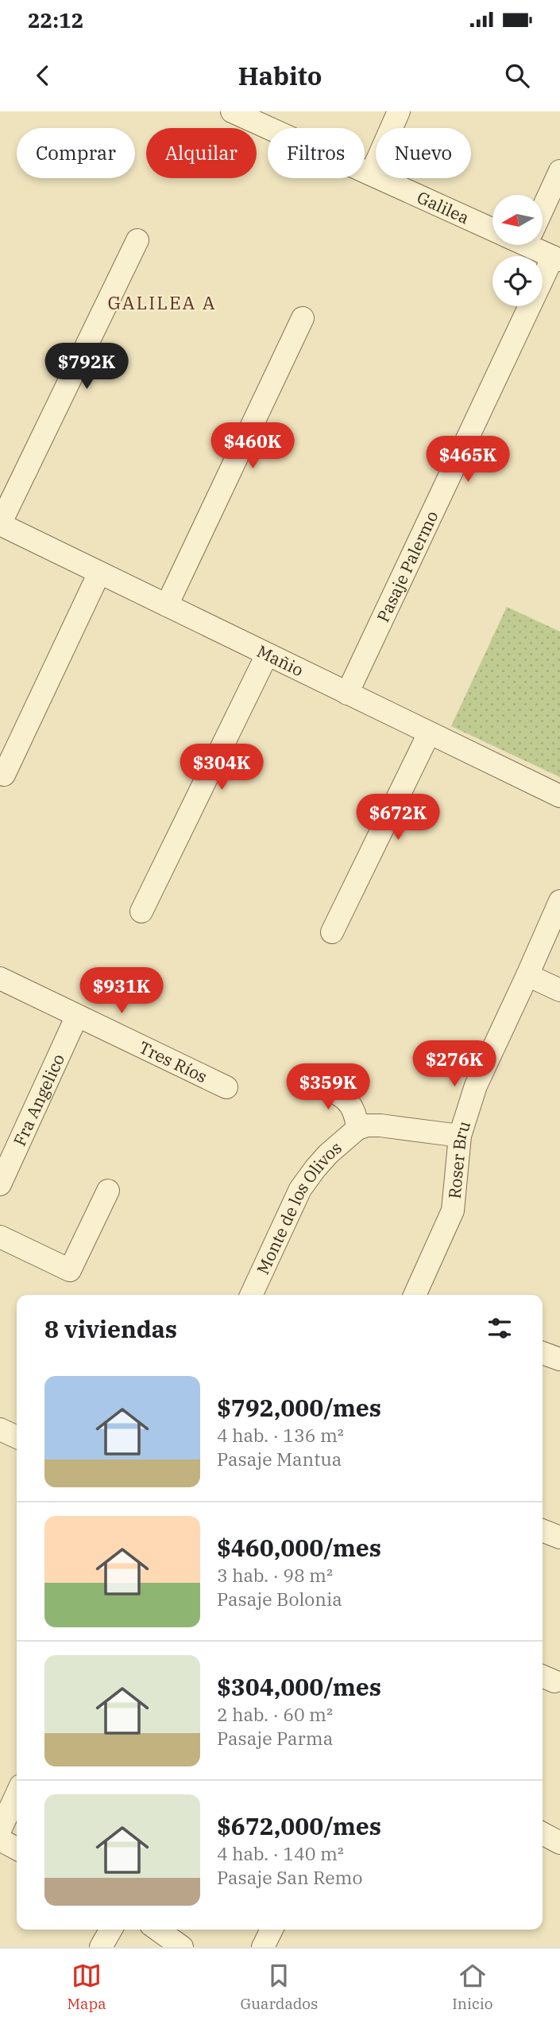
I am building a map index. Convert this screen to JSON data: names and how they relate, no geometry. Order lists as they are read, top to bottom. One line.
{"streets":{"street":["Galilea","Pasaje Palermo","Mañio","Tres Ríos","Fra Angelico","Roser Bru","Monte de los Olivos"]},"crossings":[["Galilea","Pasaje Palermo"],["Pasaje Palermo","Mañio"],["Tres Ríos","Fra Angelico"],["Roser Bru","Monte de los Olivos"]],"districts":["GALILEA A"],"north":"left","page":{"status":"22:12","header":"Habito","chip":["Comprar","Alquilar","Filtros","Nuevo"],"price":["$792K","$460K","$465K","$304K","$672K","$931K","$276K","$359K"],"heading":"8 viviendas","list":[{"name":"$792,000/mes","note":"4 hab. · 136 m² · Pasaje Mantua"},{"name":"$460,000/mes","note":"3 hab. · 98 m² · Pasaje Bolonia"},{"name":"$304,000/mes","note":"2 hab. · 60 m² · Pasaje Parma"},{"name":"$672,000/mes","note":"4 hab. · 140 m² · Pasaje San Remo"}],"tabs":["Mapa","Guardados","Inicio"]}}
